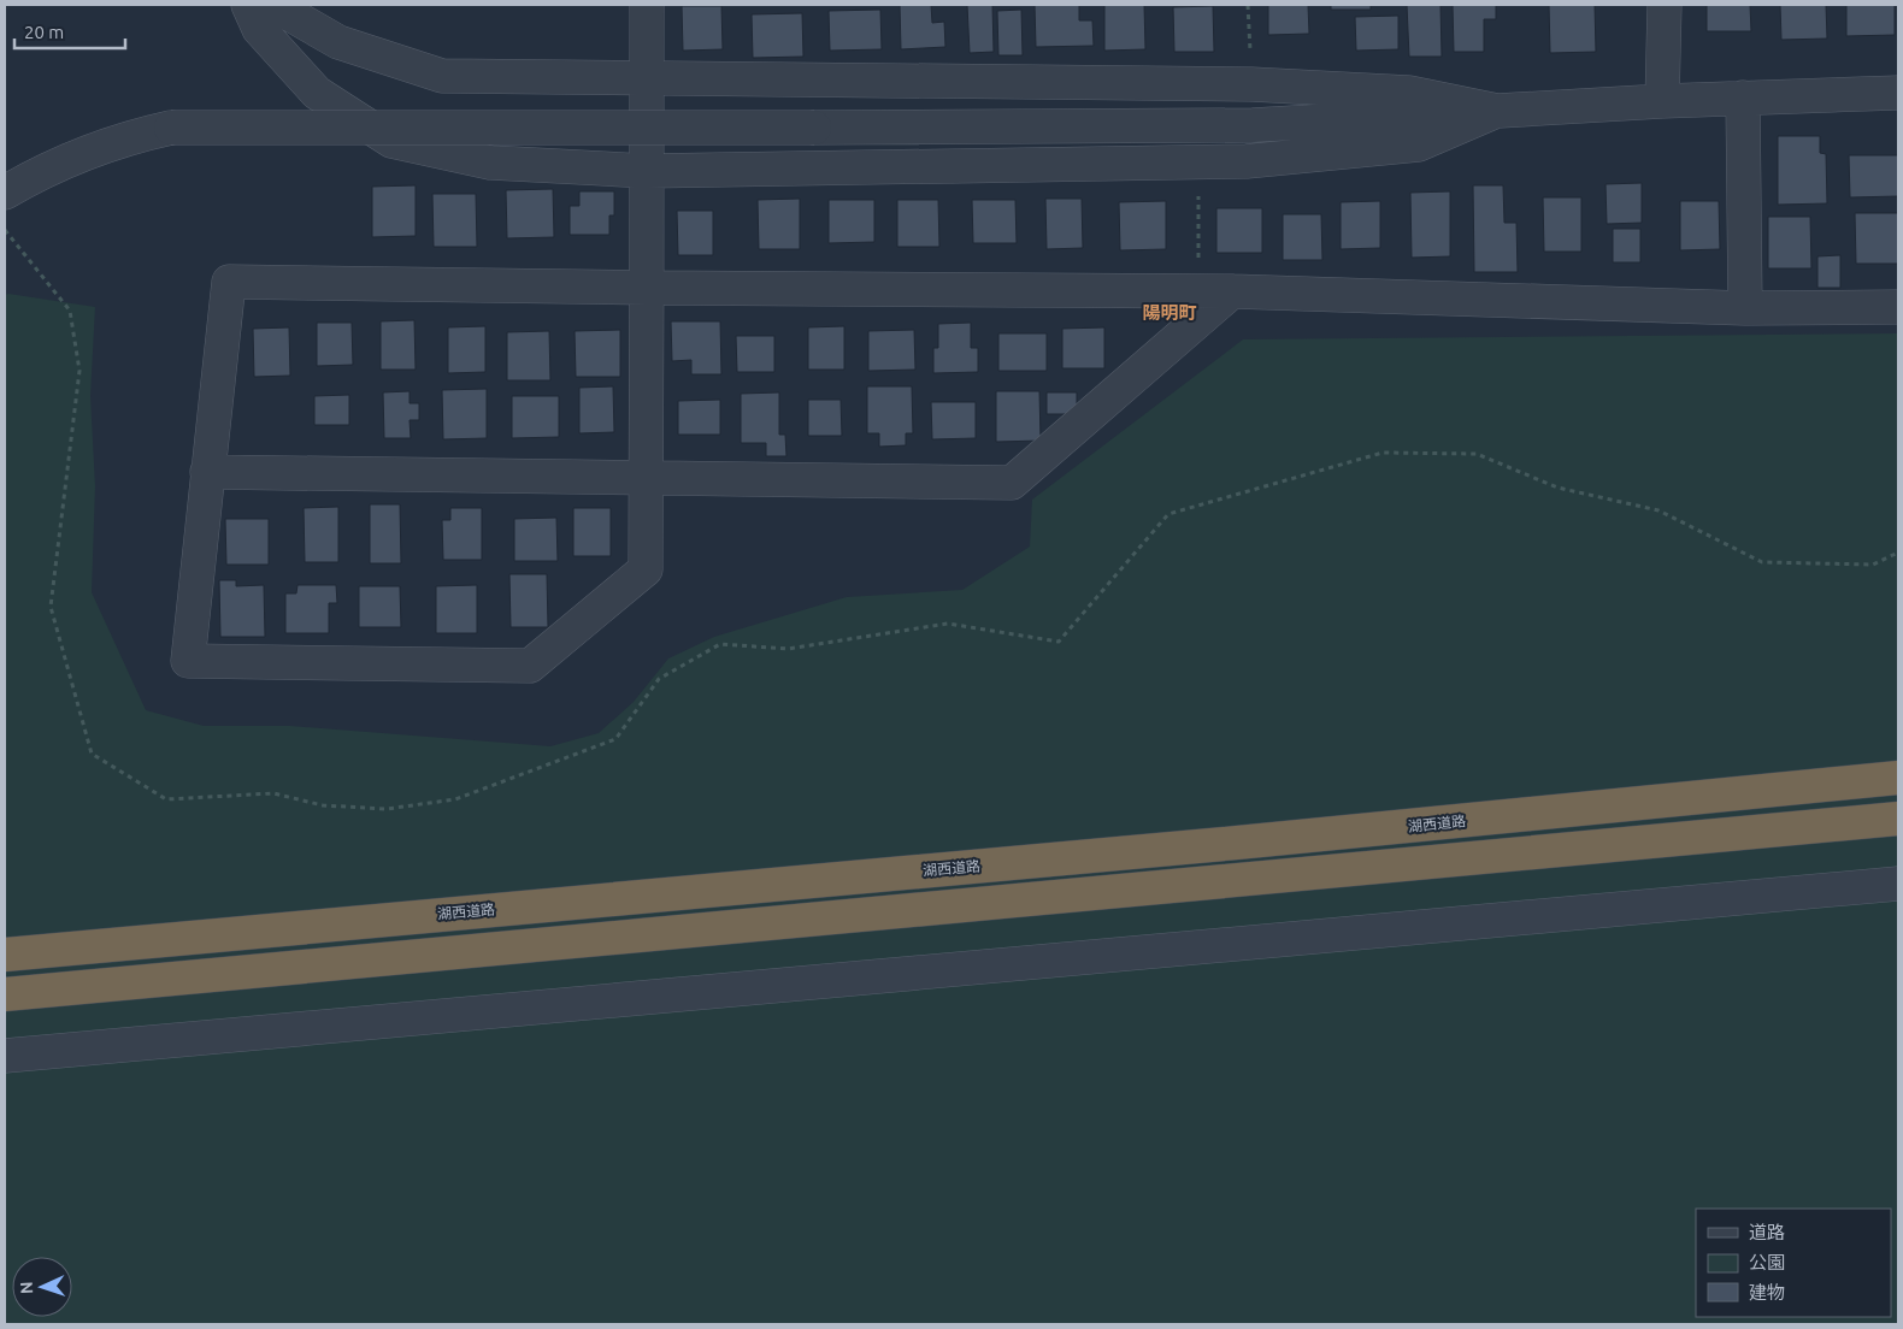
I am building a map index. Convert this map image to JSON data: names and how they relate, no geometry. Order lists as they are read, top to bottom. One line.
{"streets":{"highway":["湖西道路"]},"districts":["陽明町"],"legend":["道路","公園","建物"],"scale_bar":"20 m","north":"left"}
